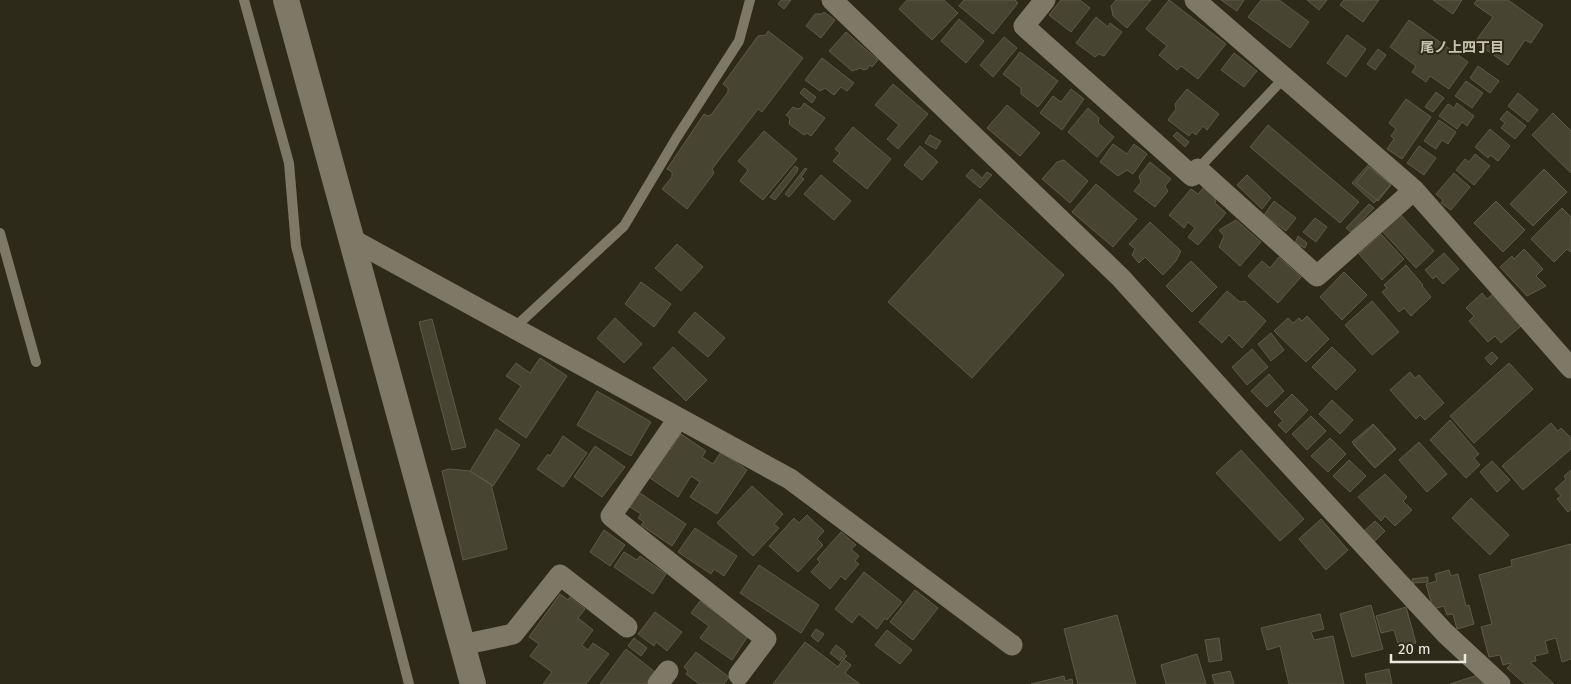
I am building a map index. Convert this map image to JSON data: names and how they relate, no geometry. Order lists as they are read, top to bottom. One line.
{"districts":["尾ノ上四丁目"],"scale_bar":"20 m"}
